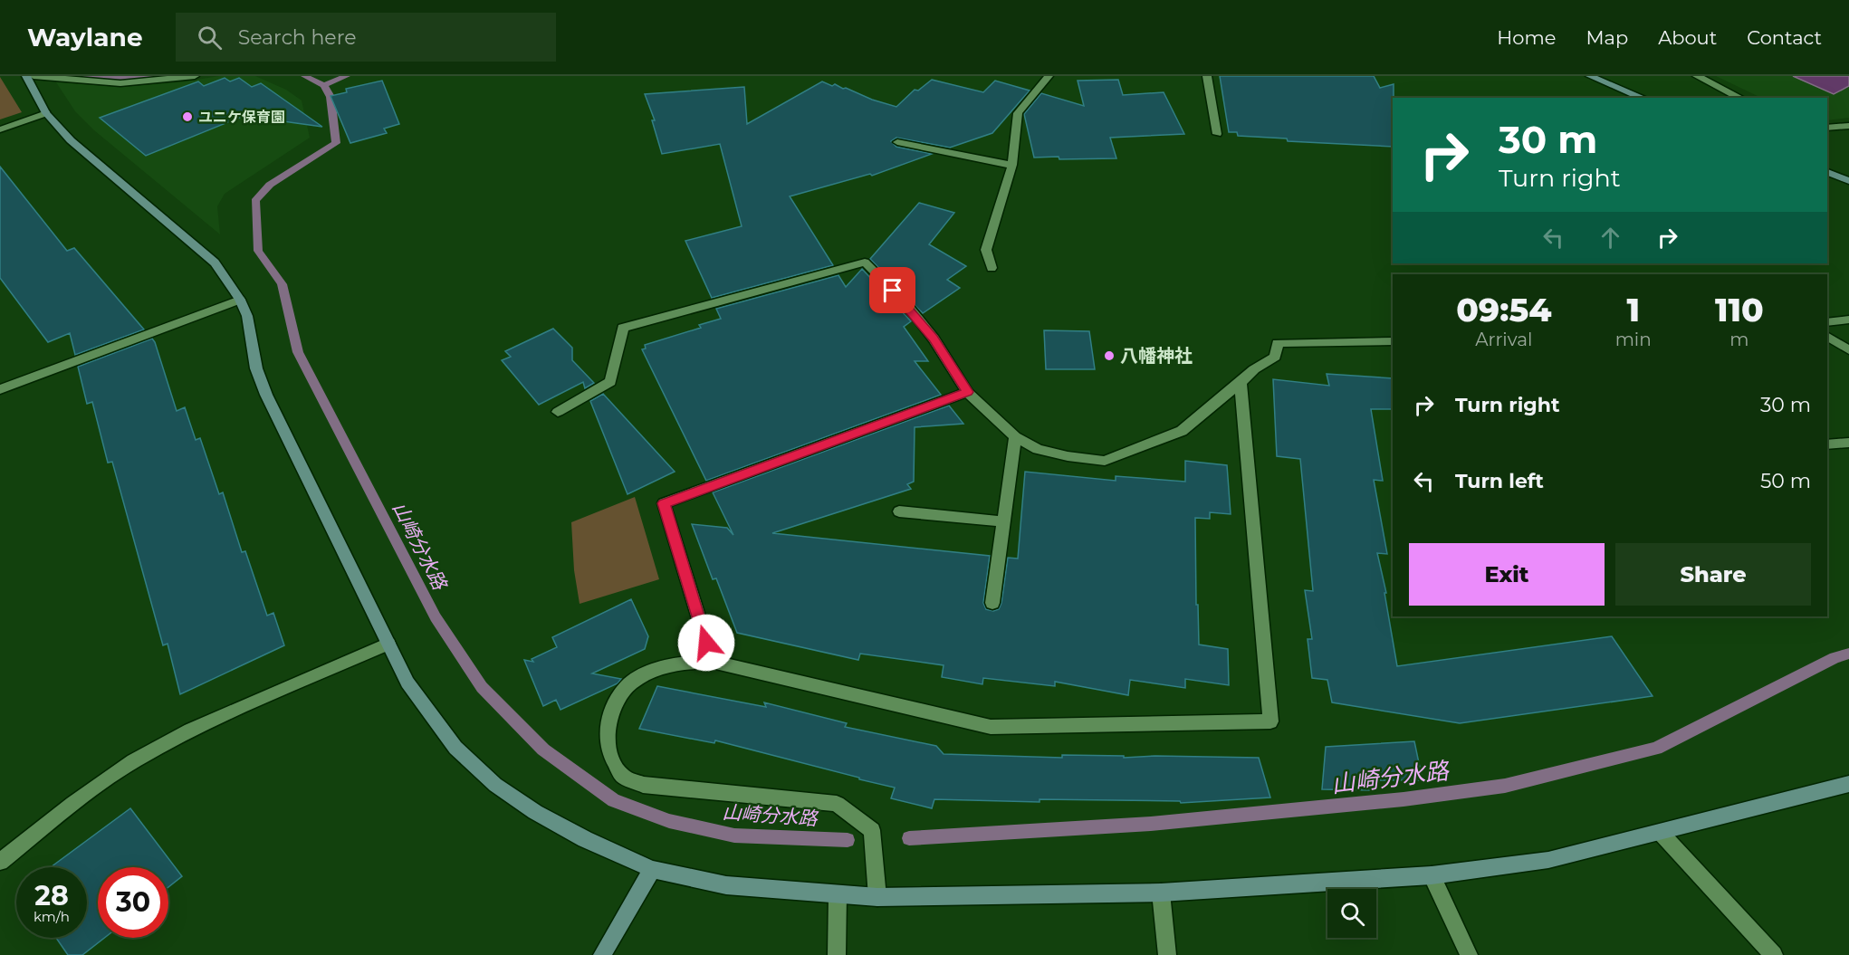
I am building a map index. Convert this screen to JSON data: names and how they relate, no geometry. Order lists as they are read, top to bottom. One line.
{"water":["山崎分水路"],"places":["ユニケ保育園","八幡神社"],"page":{"header":"Waylane","search":"Search here","nav":["Home","Map","About","Contact"],"turn":["30 m","Turn right"],"eta":["09:54","Arrival","1","min","110","m"],"list":[{"name":"Turn right","value":"30 m"},{"name":"Turn left","value":"50 m"}],"buttons":["Exit","Share"],"speed":"28 km/h","limit":"30"}}
